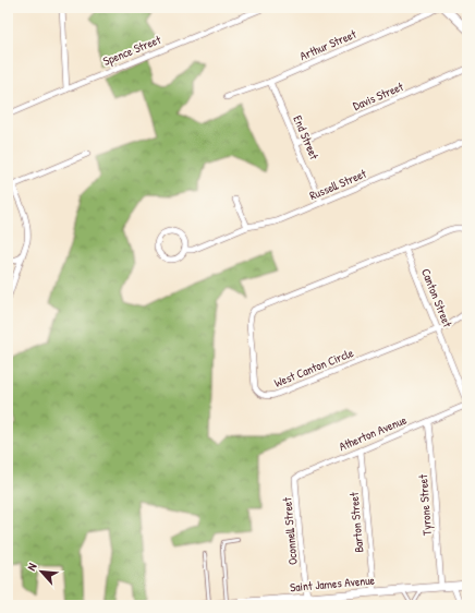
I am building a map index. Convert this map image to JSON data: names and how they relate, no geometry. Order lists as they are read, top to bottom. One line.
{"streets":{"main road":["Saint James Avenue"],"street":["Arthur Street","Spence Street","Davis Street","End Street","Russell Street","Canton Street","West Canton Circle","Atherton Avenue","Tyrone Street","Barton Street","Oconnell Street"]},"crossings":[["Arthur Street","End Street"],["Davis Street","End Street"],["End Street","Russell Street"],["Canton Street","West Canton Circle"],["Canton Street","Atherton Avenue"],["Atherton Avenue","Tyrone Street"],["Atherton Avenue","Barton Street"],["Atherton Avenue","Oconnell Street"],["Tyrone Street","Saint James Avenue"],["Barton Street","Saint James Avenue"],["Oconnell Street","Saint James Avenue"]],"north":"top left"}
